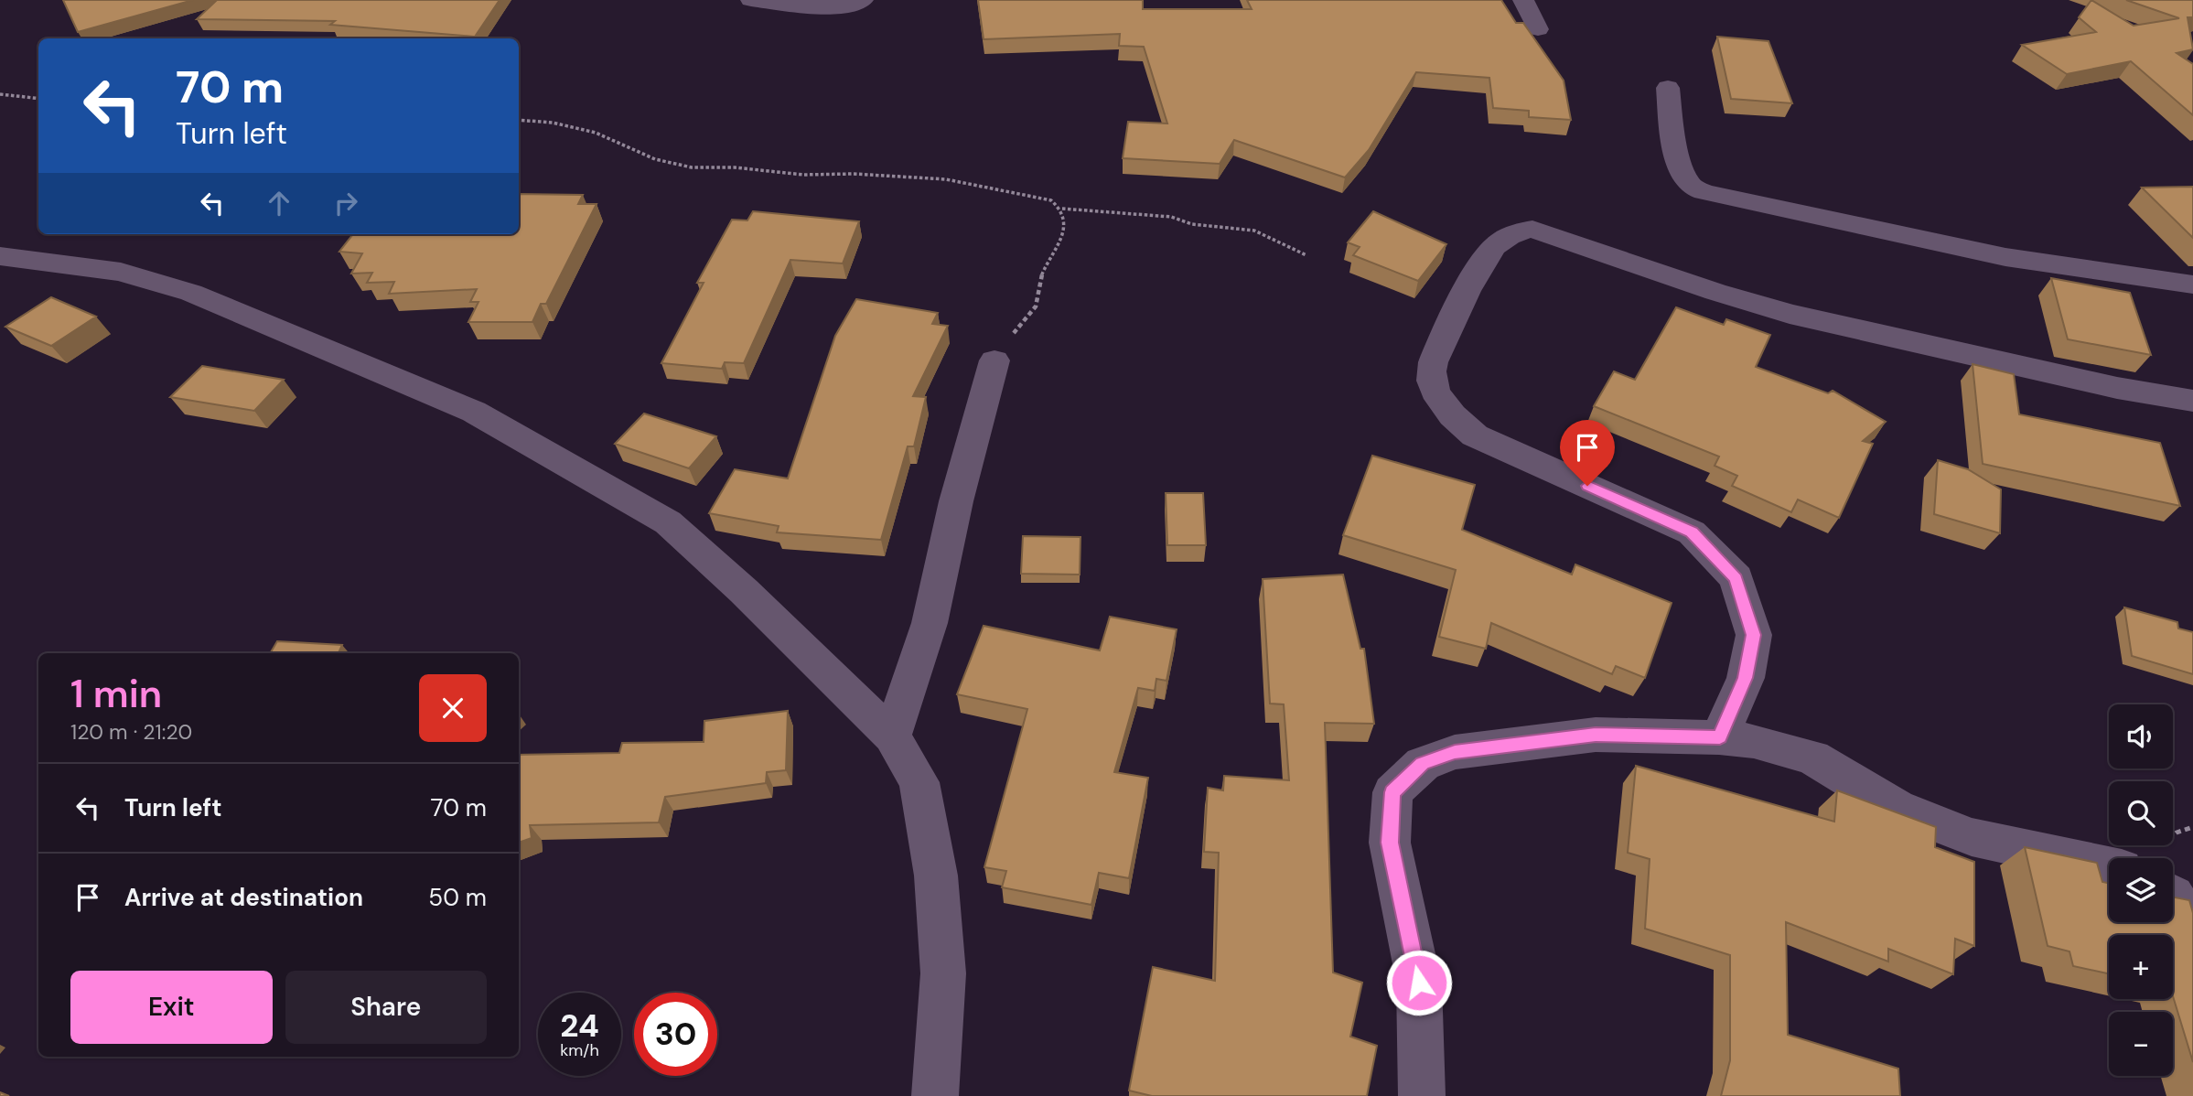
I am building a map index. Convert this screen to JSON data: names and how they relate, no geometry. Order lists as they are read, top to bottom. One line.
{"page":{"turn":["70 m","Turn left"],"heading":["1 min","120 m · 21:20"],"map_buttons":["+","−"],"list":[{"name":"Turn left","value":"70 m"},{"name":"Arrive at destination","value":"50 m"}],"buttons":["Exit","Share"],"speed":"24 km/h","limit":"30"}}
